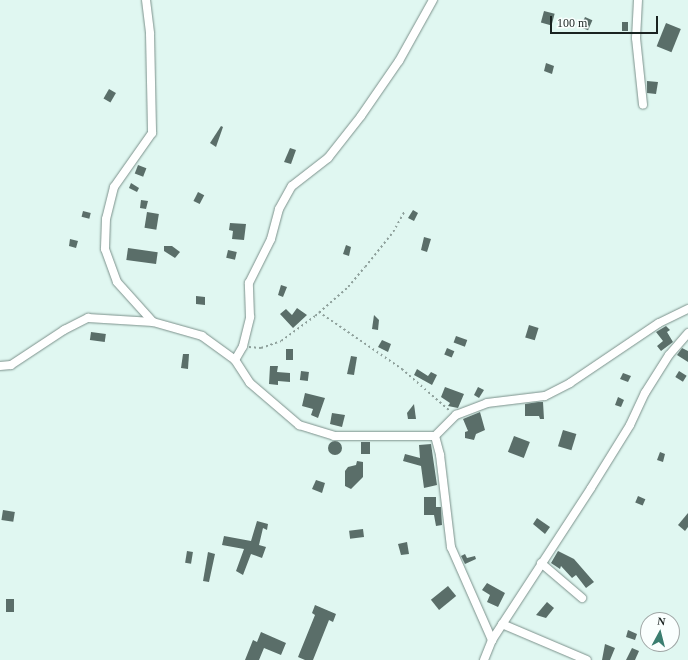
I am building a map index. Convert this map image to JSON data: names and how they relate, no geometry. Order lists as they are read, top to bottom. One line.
{"scale_bar":"100 m","north":"top"}
